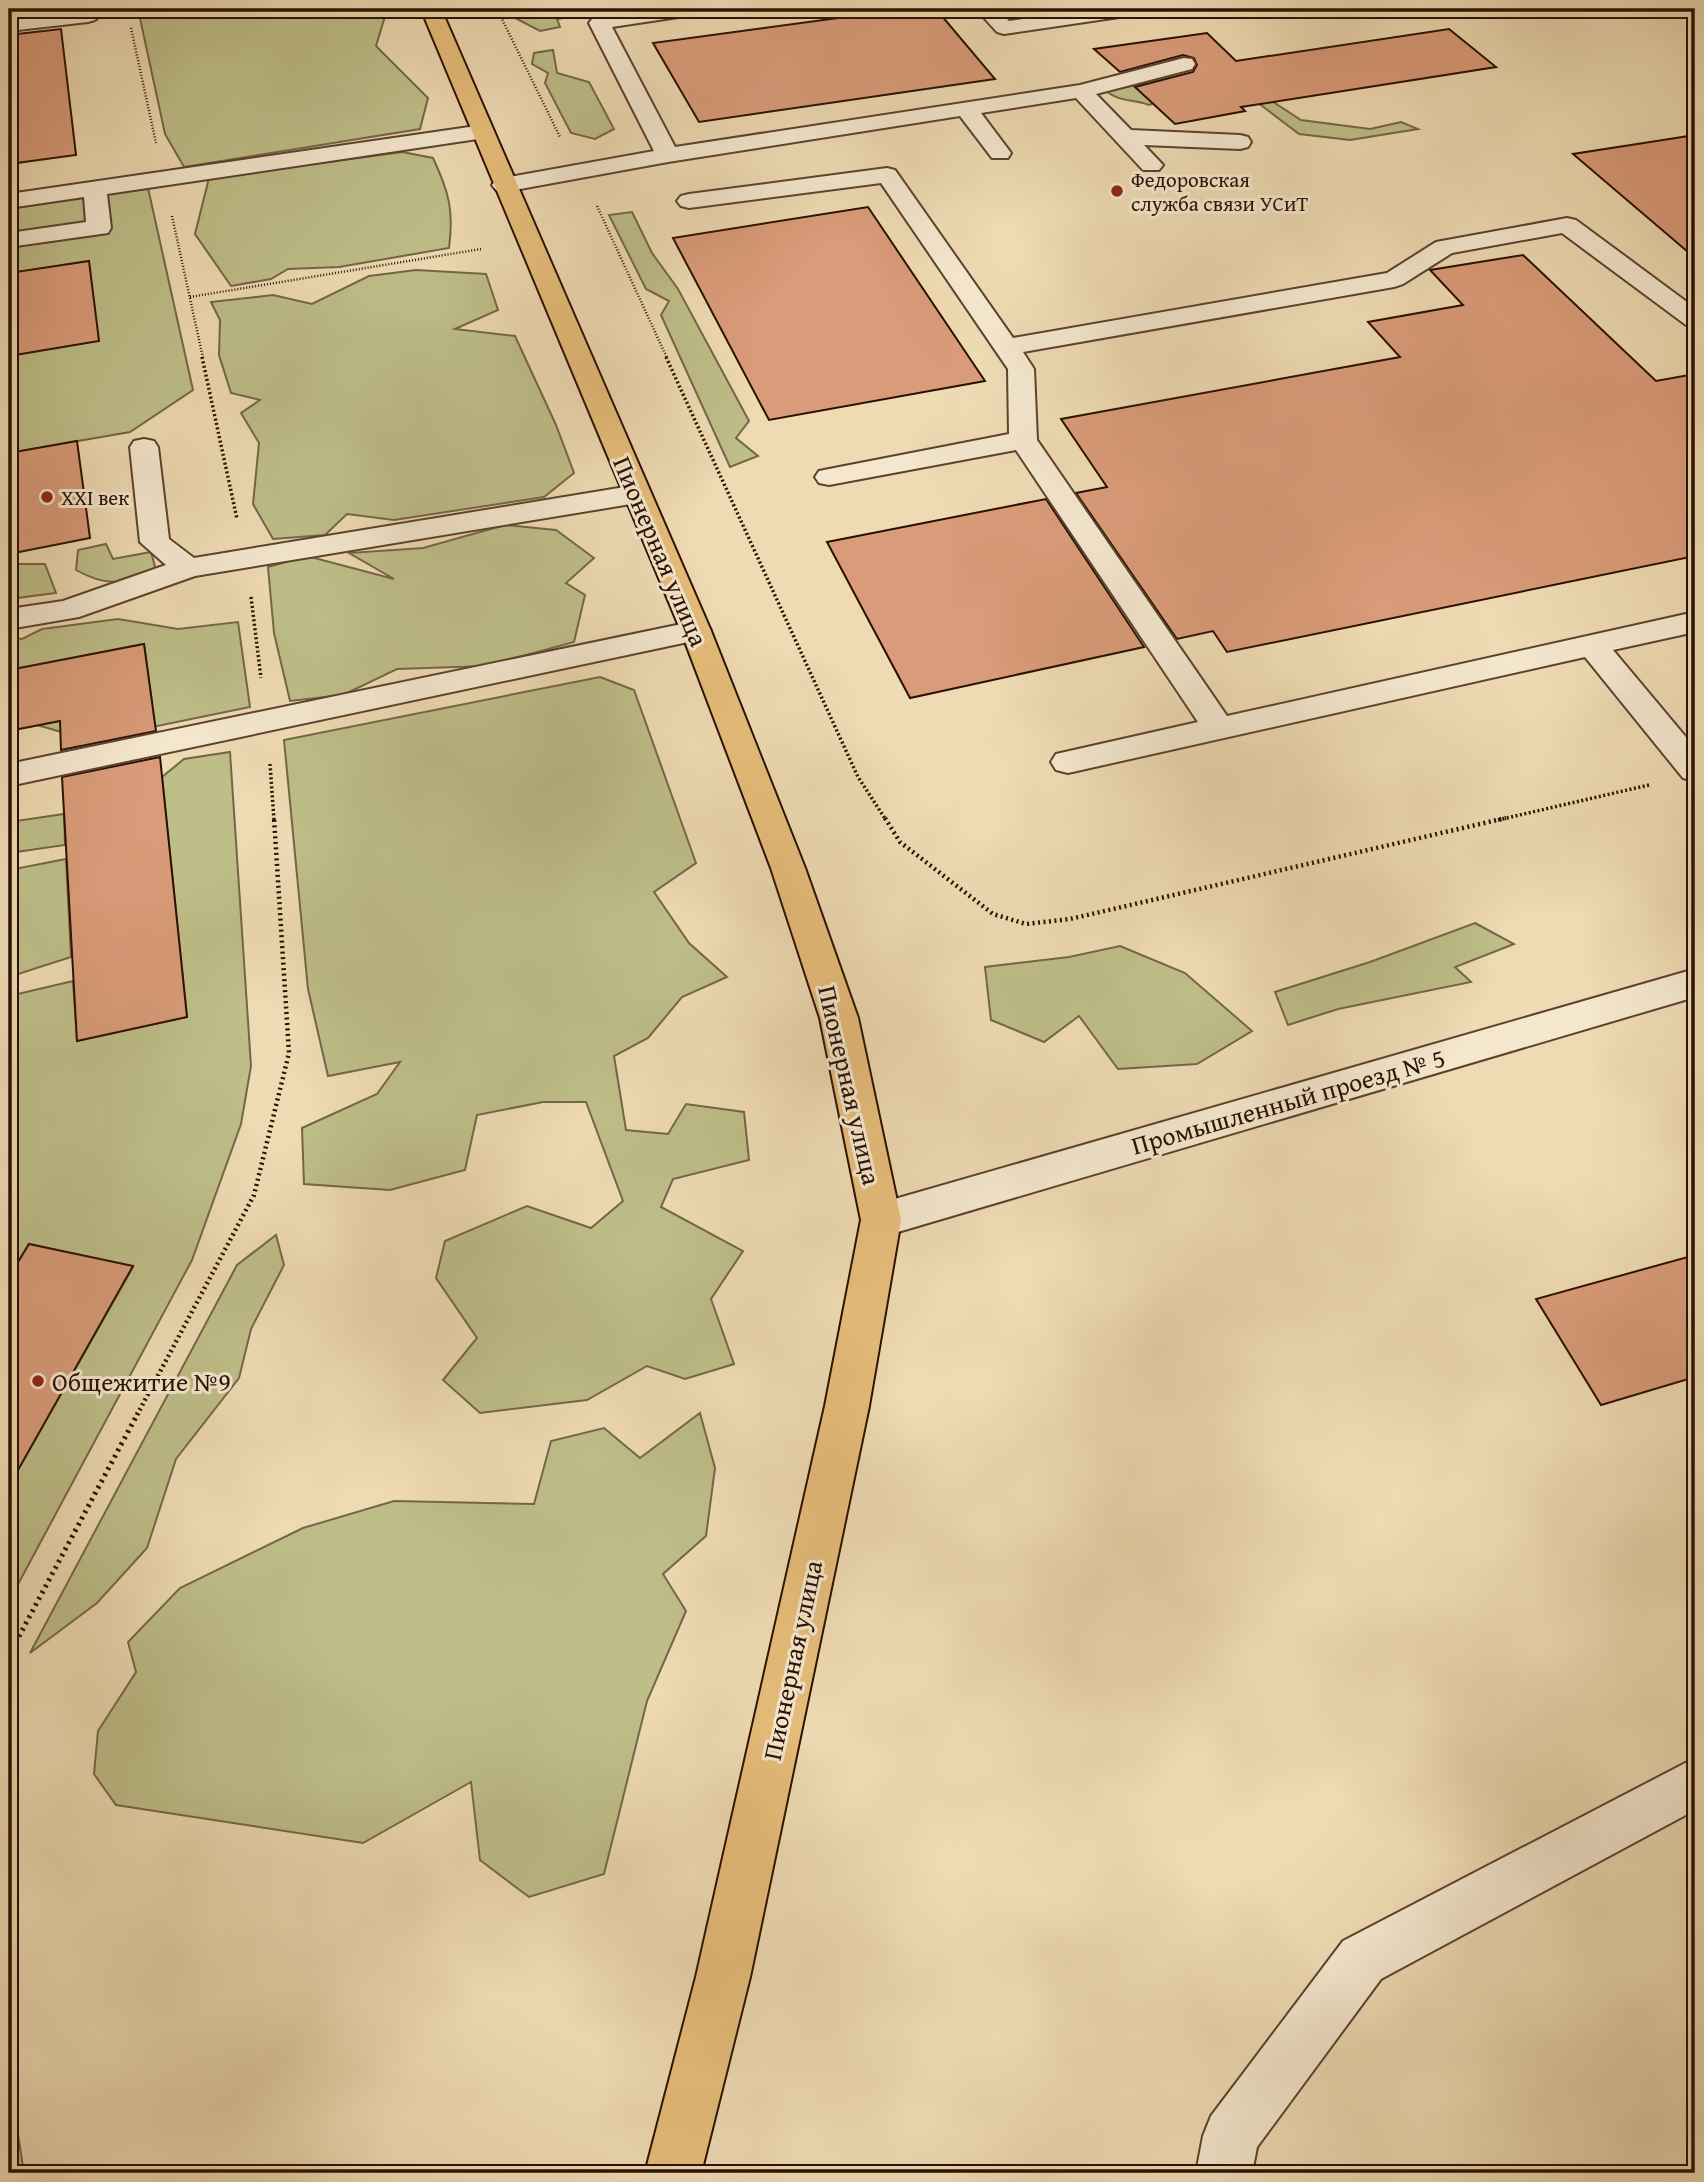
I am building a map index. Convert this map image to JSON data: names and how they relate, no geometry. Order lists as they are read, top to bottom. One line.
{"streets":{"main road":["Пионерная улица"],"street":["Промышленный проезд № 5"]},"crossings":[["Пионерная улица","Промышленный проезд № 5"]],"places":["Федоровская служба связи УСиТ","XXI век","Общежитие №9"]}
